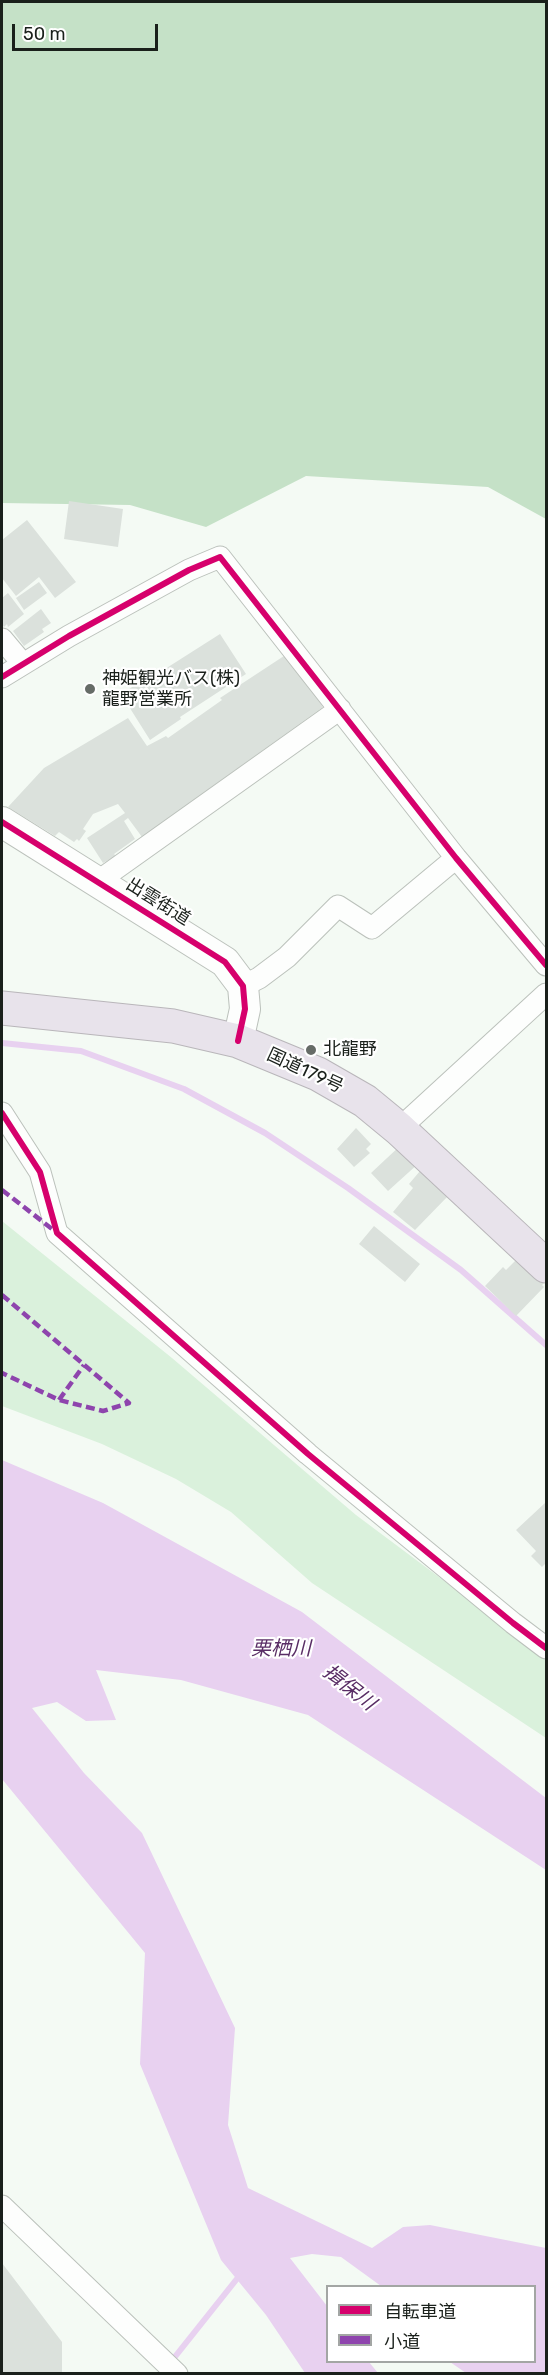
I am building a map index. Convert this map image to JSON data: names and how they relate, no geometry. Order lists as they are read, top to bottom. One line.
{"streets":{"highway":["国道179号"],"street":["出雲街道"]},"water":["栗栖川","揖保川"],"places":["神姫観光バス(株) 龍野営業所","北龍野"],"legend":["自転車道","小道"],"scale_bar":"50 m"}
